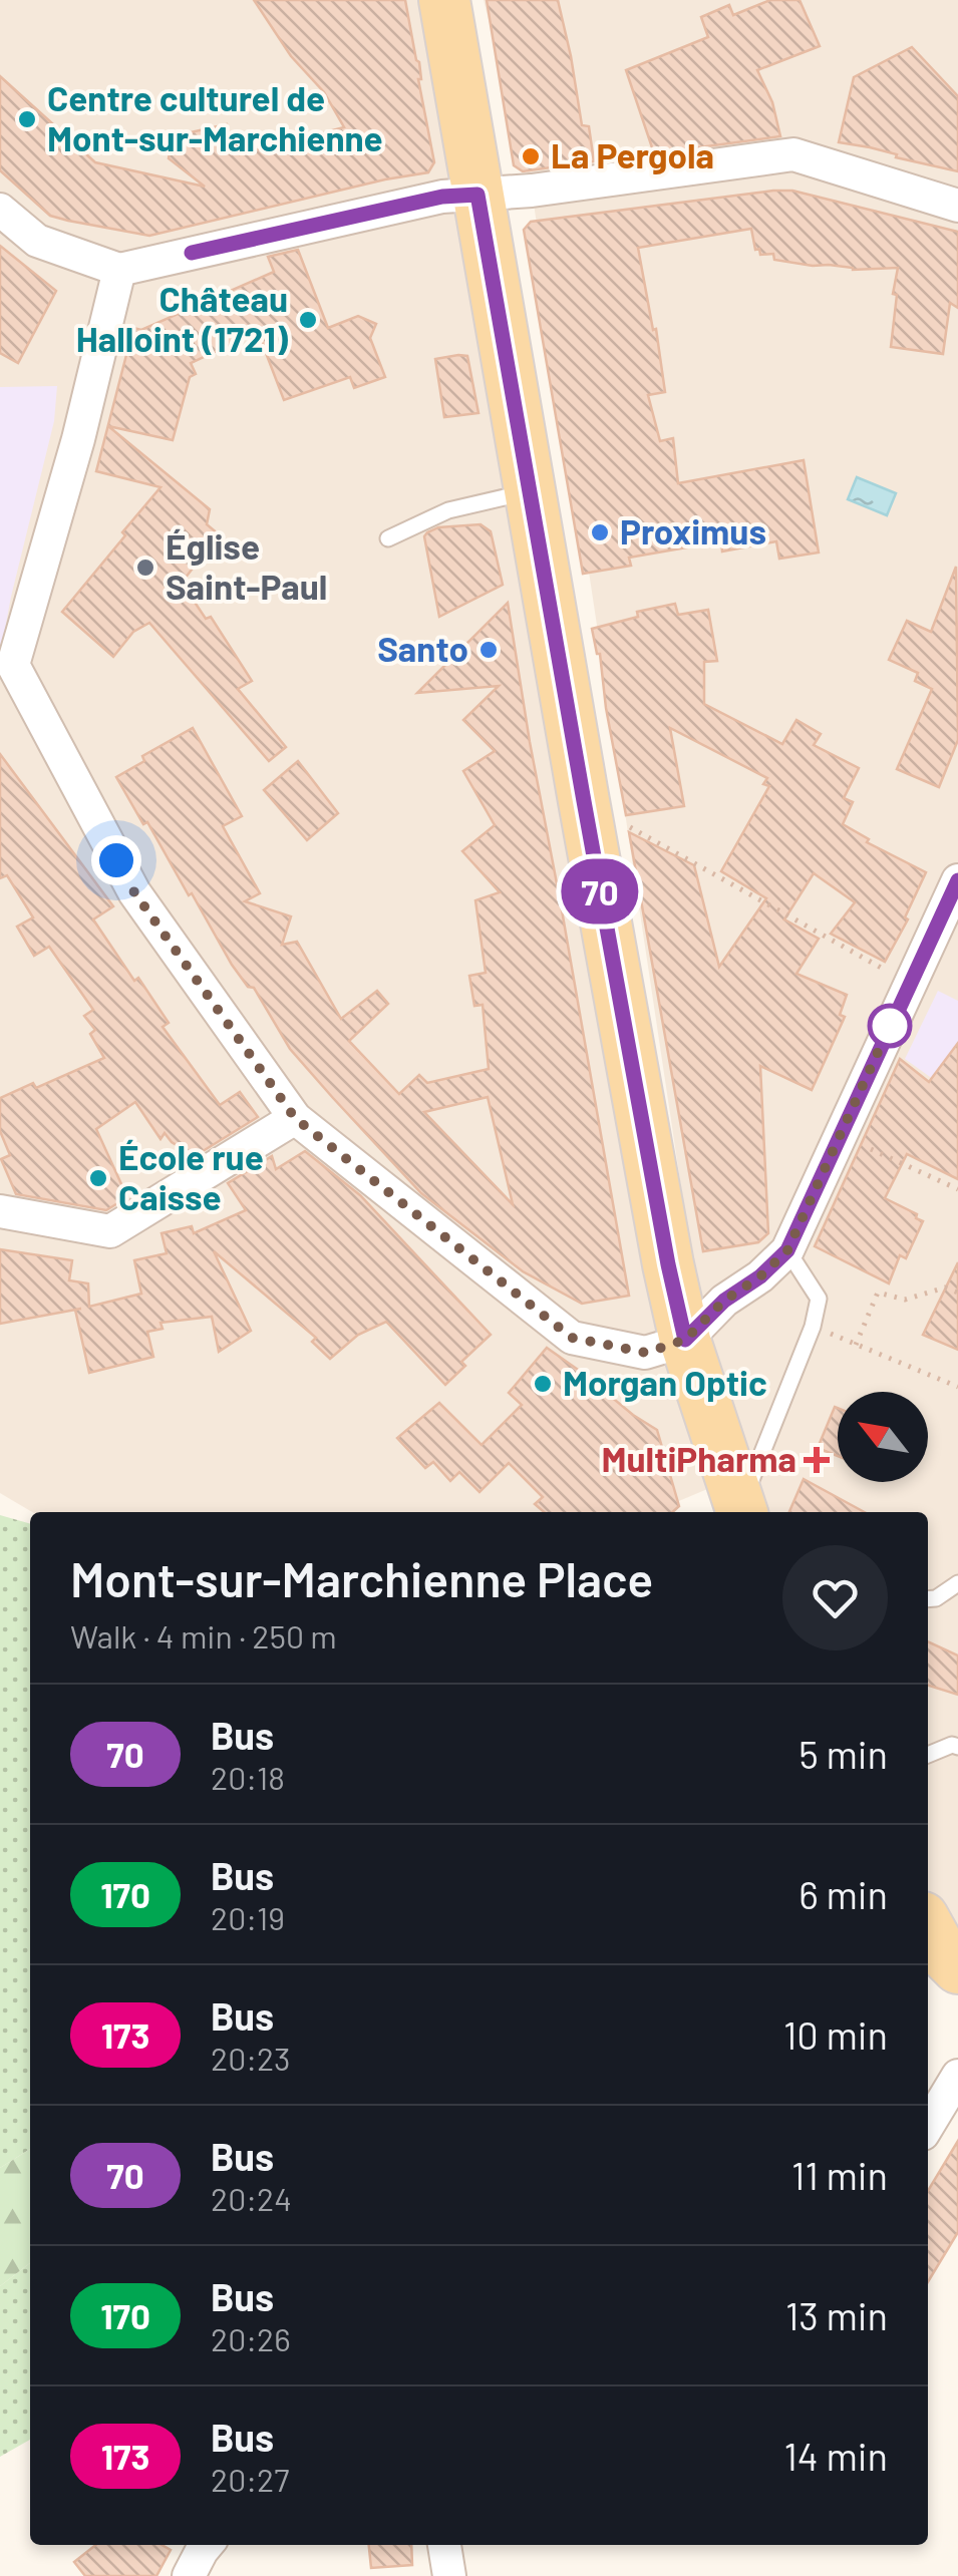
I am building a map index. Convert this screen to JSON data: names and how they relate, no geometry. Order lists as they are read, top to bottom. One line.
{"places":{"other":["Centre culturel de Mont-sur-Marchienne","La Pergola","Château Halloint (1721)","Proximus","Église Saint-Paul","Santo","École rue Caisse","Morgan Optic"],"health":["MultiPharma"]},"lines":["bus line 70"],"north":"top left","page":{"on_map":"70","heading":["Mont-sur-Marchienne Place","Walk · 4 min · 250 m"],"list":[{"mark":"70","name":"Bus","note":"20:18","value":"5 min"},{"mark":"170","name":"Bus","note":"20:19","value":"6 min"},{"mark":"173","name":"Bus","note":"20:23","value":"10 min"},{"mark":"70","name":"Bus","note":"20:24","value":"11 min"},{"mark":"170","name":"Bus","note":"20:26","value":"13 min"},{"mark":"173","name":"Bus","note":"20:27","value":"14 min"}]}}
